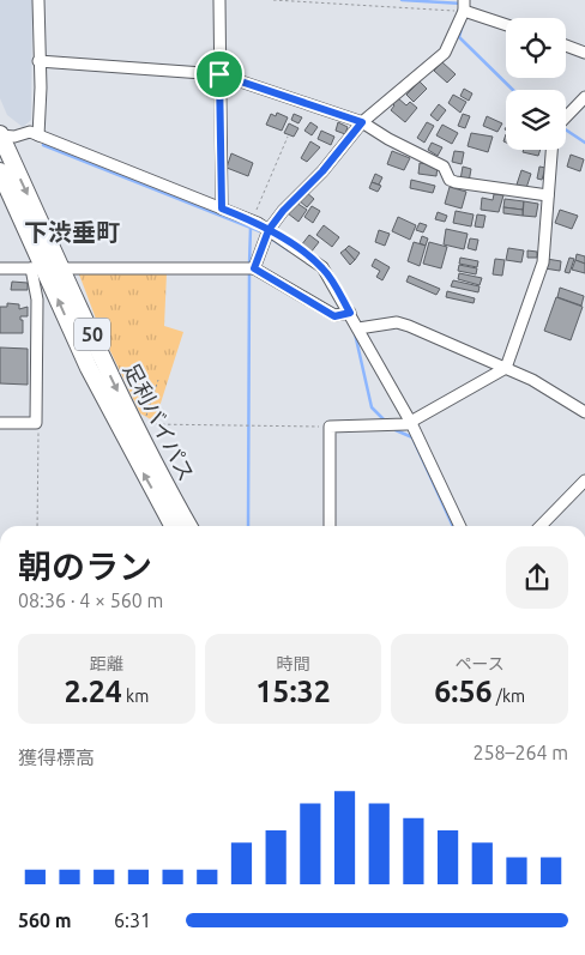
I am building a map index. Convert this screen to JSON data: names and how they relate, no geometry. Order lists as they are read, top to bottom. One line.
{"streets":{"highway":["50","足利バイパス"]},"districts":["下渋垂町"],"page":{"heading":["朝のラン","08:36 · 4 × 560 m"],"stats":[["距離","2.24 km"],["時間","15:32"],["ペース","6:56 /km"]],"chart":["獲得標高","258–264 m"],"list":[{"name":"560 m","note":"6:31"}]}}
